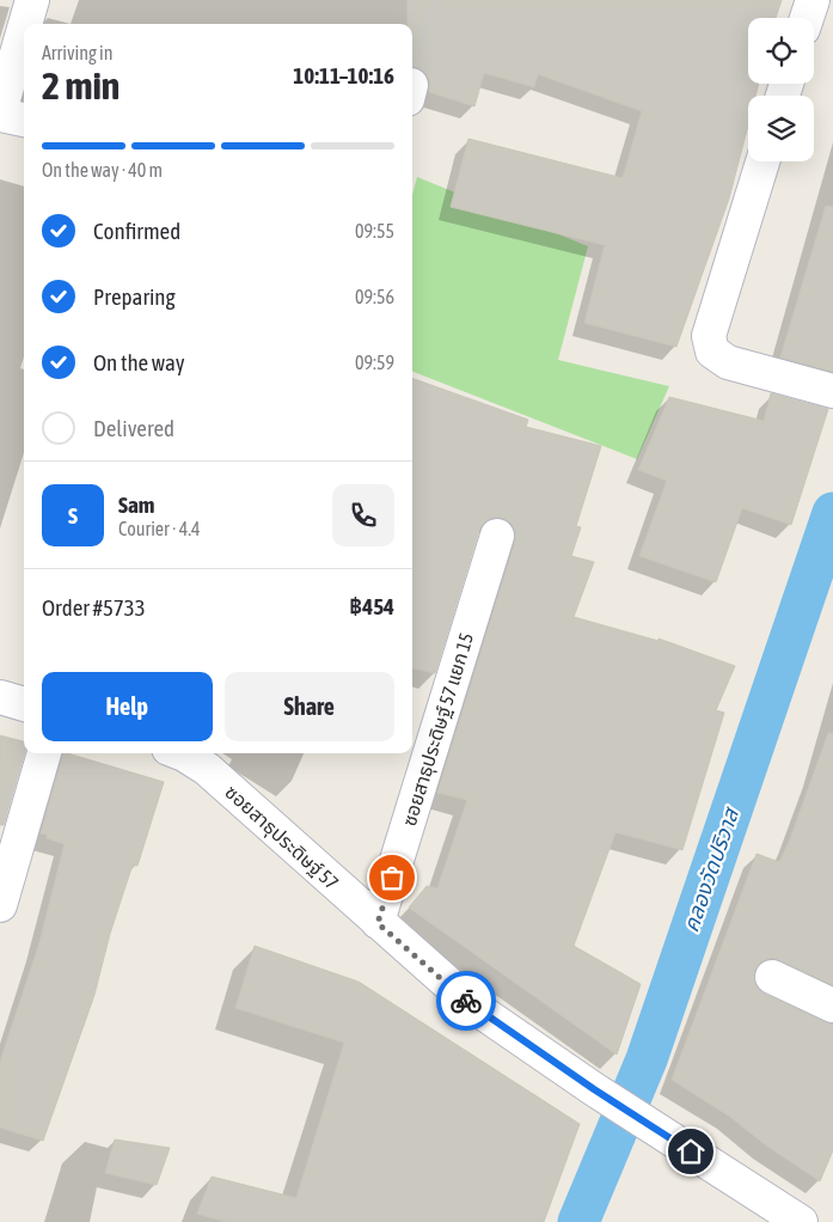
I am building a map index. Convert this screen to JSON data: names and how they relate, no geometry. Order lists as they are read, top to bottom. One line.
{"streets":{"street":["ซอยสาธุประดิษฐ์ 57 แยก 15","ซอยสาธุประดิษฐ์ 57"]},"crossings":[["ซอยสาธุประดิษฐ์ 57 แยก 15","ซอยสาธุประดิษฐ์ 57"]],"water":["คลองวัดปริวาส"],"page":{"heading":["2 min","Arriving in","10:11–10:16"],"panel":["Sam","Courier · 4.4","Order #5733","฿454"],"bar":"On the way · 40 m","list":[["Confirmed","09:55"],["Preparing","09:56"],["On the way","09:59"],"Delivered"],"round":"S","buttons":["Help","Share"]}}
